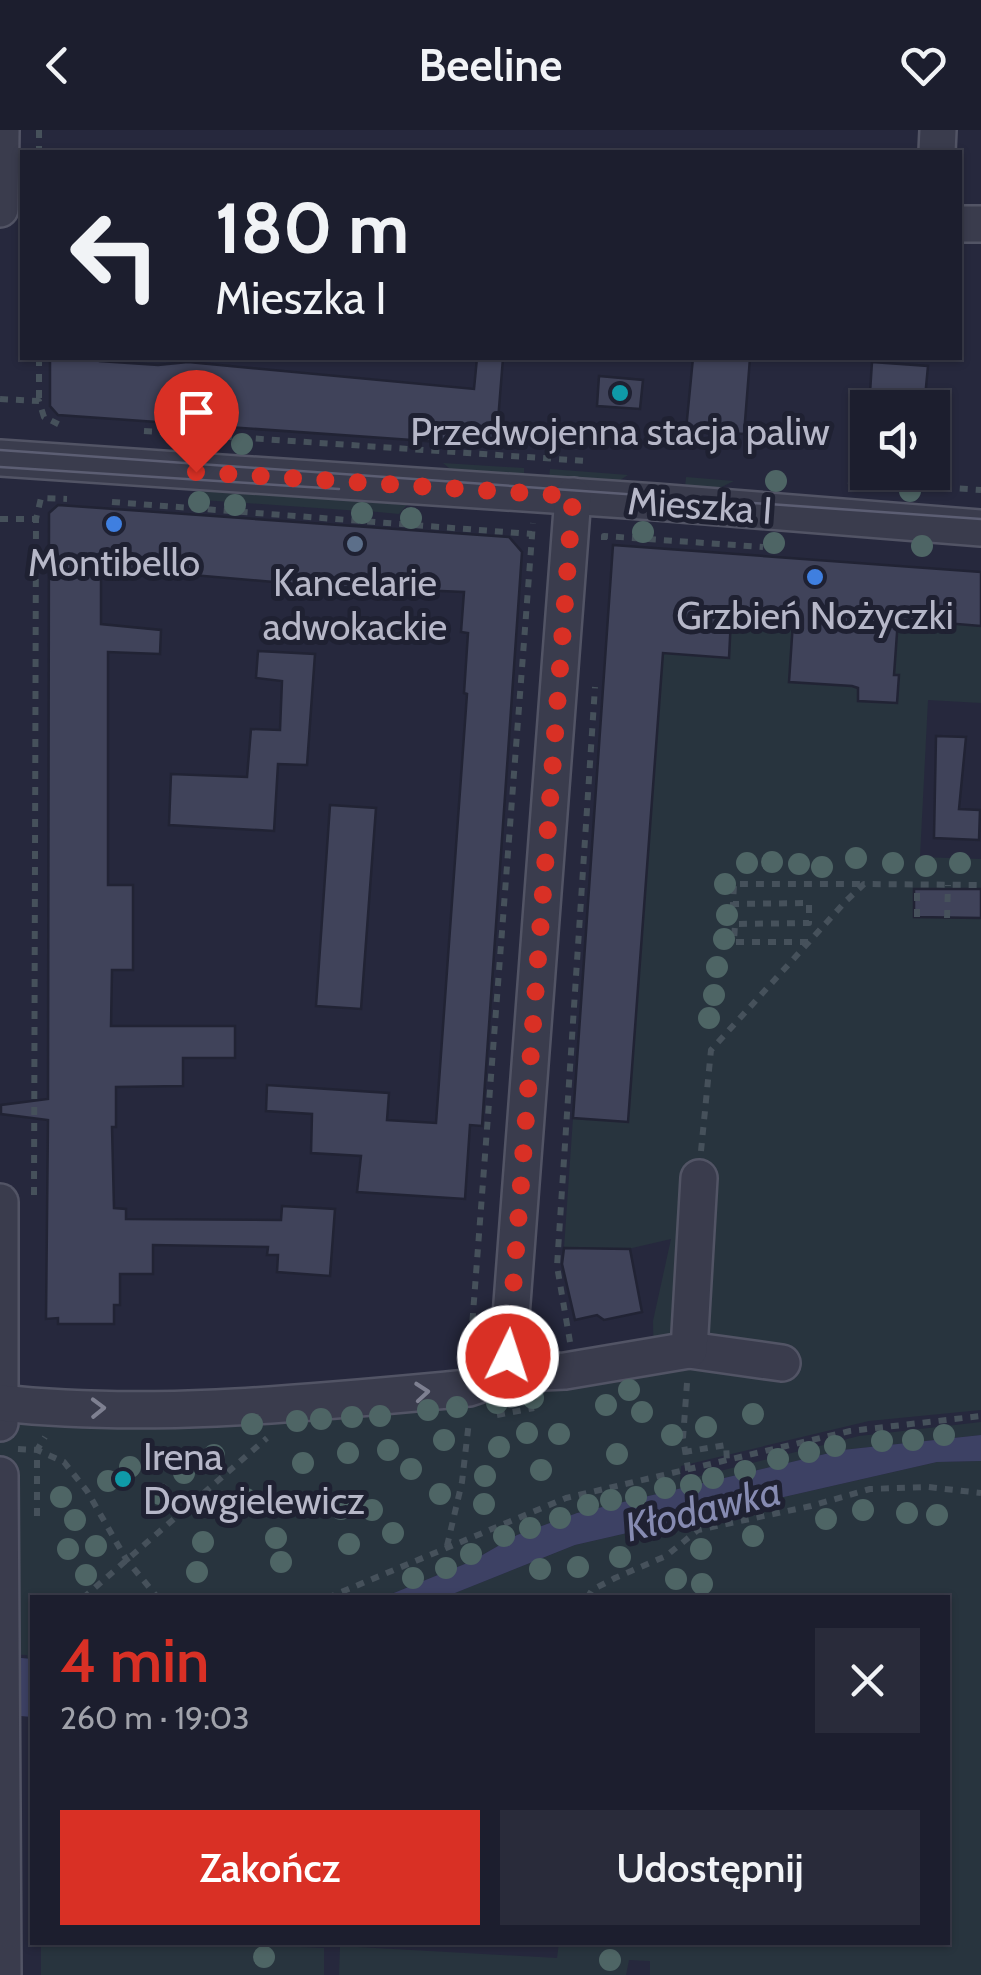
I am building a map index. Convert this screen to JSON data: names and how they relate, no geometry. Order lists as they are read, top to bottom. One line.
{"streets":{"street":["Mieszka I"]},"water":["Kłodawka"],"places":["Przedwojenna stacja paliw","Montibello","Kancelarie adwokackie","Grzbień Nożyczki","Irena Dowgielewicz"],"page":{"header":"Beeline","turn":["180 m","Mieszka I"],"heading":["4 min","260 m · 19:03"],"buttons":["Zakończ","Udostępnij"]}}
